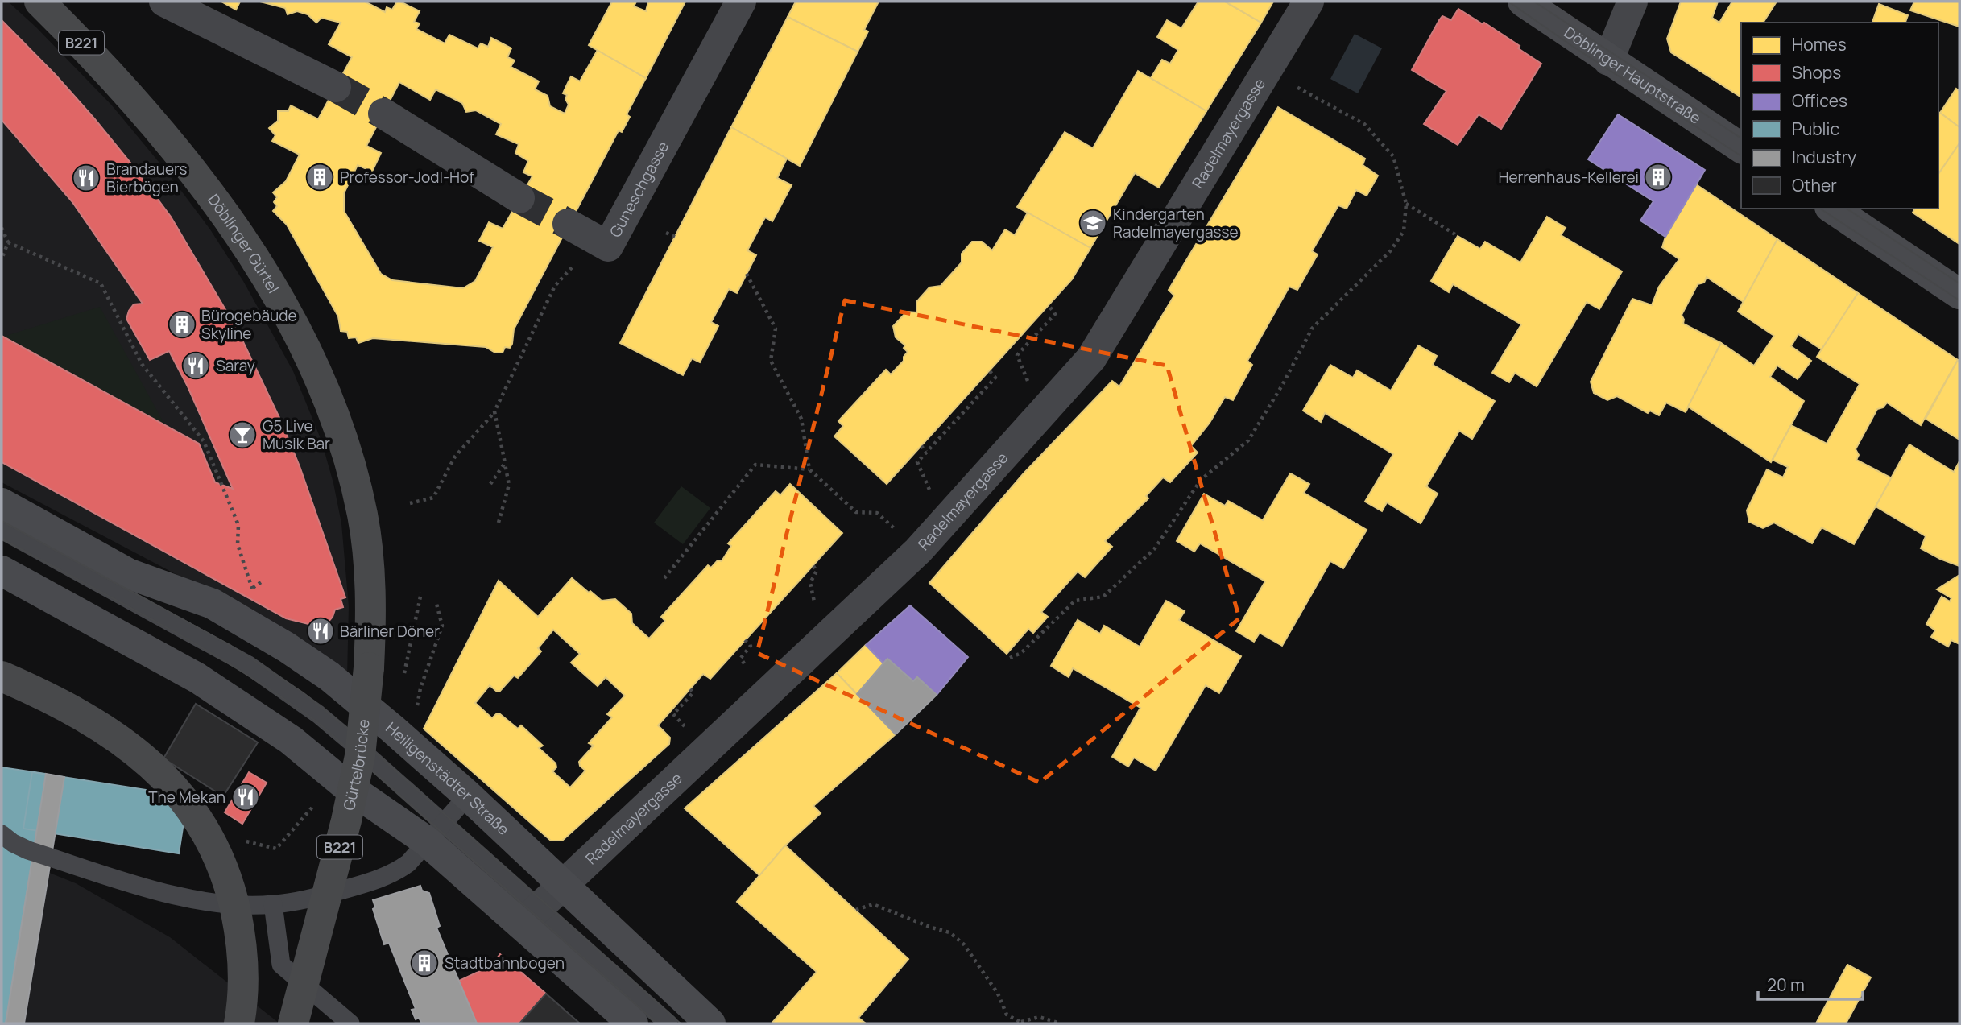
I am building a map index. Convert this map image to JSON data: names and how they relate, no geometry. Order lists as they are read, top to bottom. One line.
{"streets":{"main road":["B221","Döblinger Hauptstraße","Döblinger Gürtel","Gürtelbrücke","Heiligenstädter Straße"],"street":["Radelmayergasse","Guneschgasse"]},"crossings":[["Radelmayergasse","Heiligenstädter Straße"],["Döblinger Gürtel","Gürtelbrücke"]],"places":{"building":["Professor-Jodl-Hof","Herrenhaus-Kellerei","Bürogebäude Skyline","Stadtbahnbogen"],"restaurant":["Brandauers Bierbögen","Saray","Bärliner Döner","The Mekan"],"school or university":["Kindergarten Radelmayergasse"],"bar":["G5 Live Musik Bar"]},"legend":["Homes","Shops","Offices","Public","Industry","Other"],"scale_bar":"20 m"}
